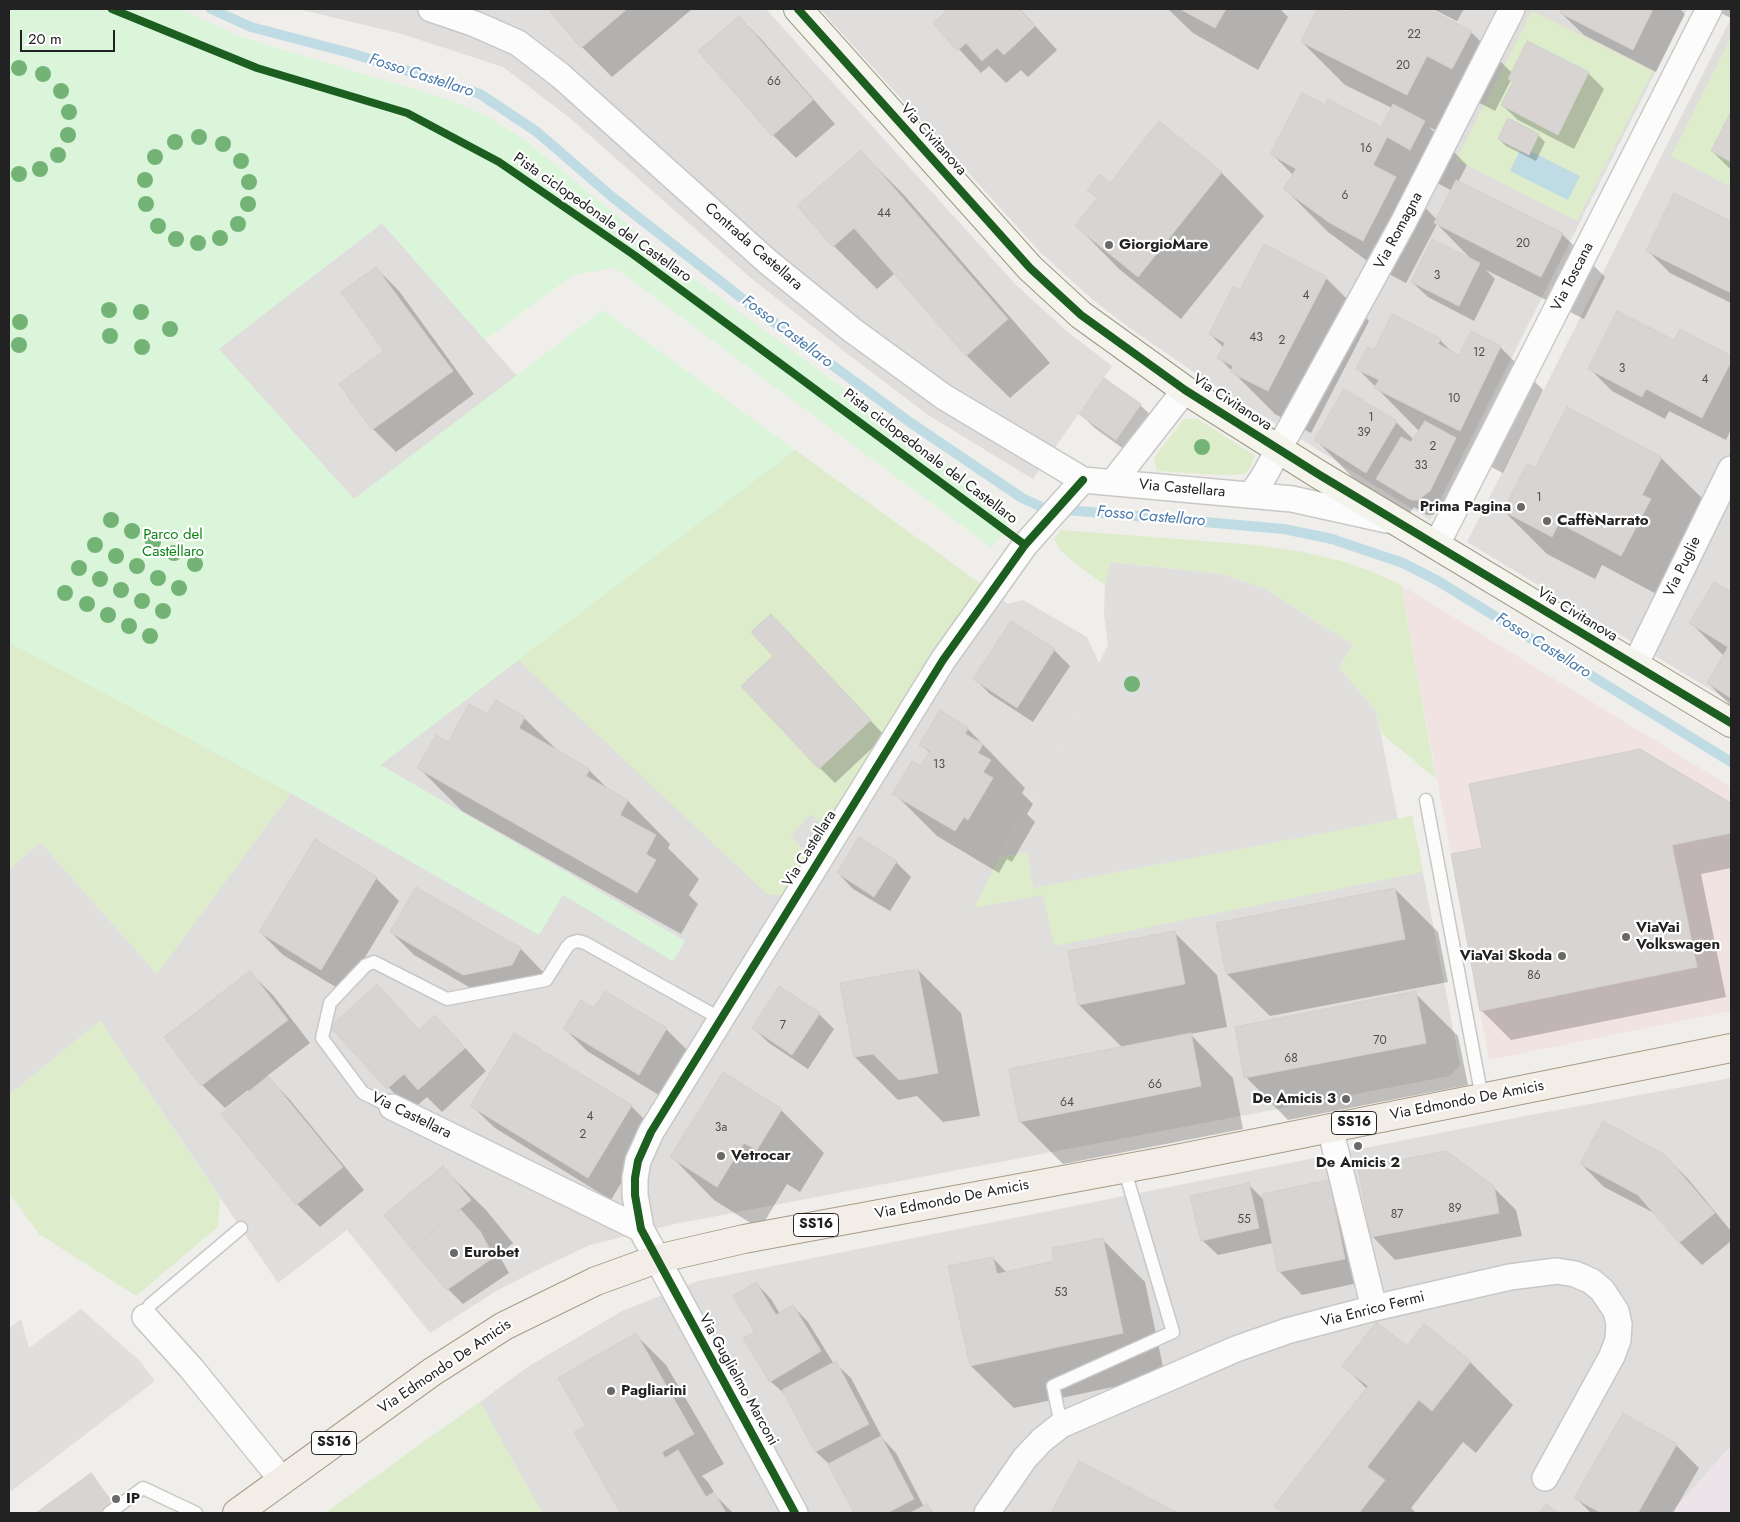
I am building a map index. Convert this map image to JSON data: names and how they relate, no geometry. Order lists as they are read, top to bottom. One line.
{"streets":{"main road":["Via Edmondo De Amicis","SS16"],"street":["Via Civitanova","Via Romagna","Contrada Castellara","Via Toscana","Via Castellara","Via Puglie","Via Enrico Fermi","Via Guglielmo Marconi"],"cycle path":["Pista ciclopedonale del Castellaro"]},"crossings":[["Via Civitanova","Via Romagna"],["Via Civitanova","Via Toscana"],["Via Civitanova","Via Castellara"],["Via Civitanova","Via Puglie"],["Contrada Castellara","Via Castellara"],["Via Castellara","Via Edmondo De Amicis"],["Via Castellara","Via Guglielmo Marconi"],["Via Edmondo De Amicis","Via Guglielmo Marconi"]],"water":["Fosso Castellaro"],"parks":["Parco del Castellaro"],"places":["GiorgioMare","Prima Pagina","CaffèNarrato","ViaVai Volkswagen","ViaVai Skoda","De Amicis 3","De Amicis 2","Vetrocar","Eurobet","Pagliarini","IP"],"house_numbers":["22","20","66","16","6","44","20","3","4","43","2","12","3","4","10","1","39","2","33","1","13","86","7","70","68","66","64","4","3a","2","89","87","55","53"],"scale_bar":"20 m"}
